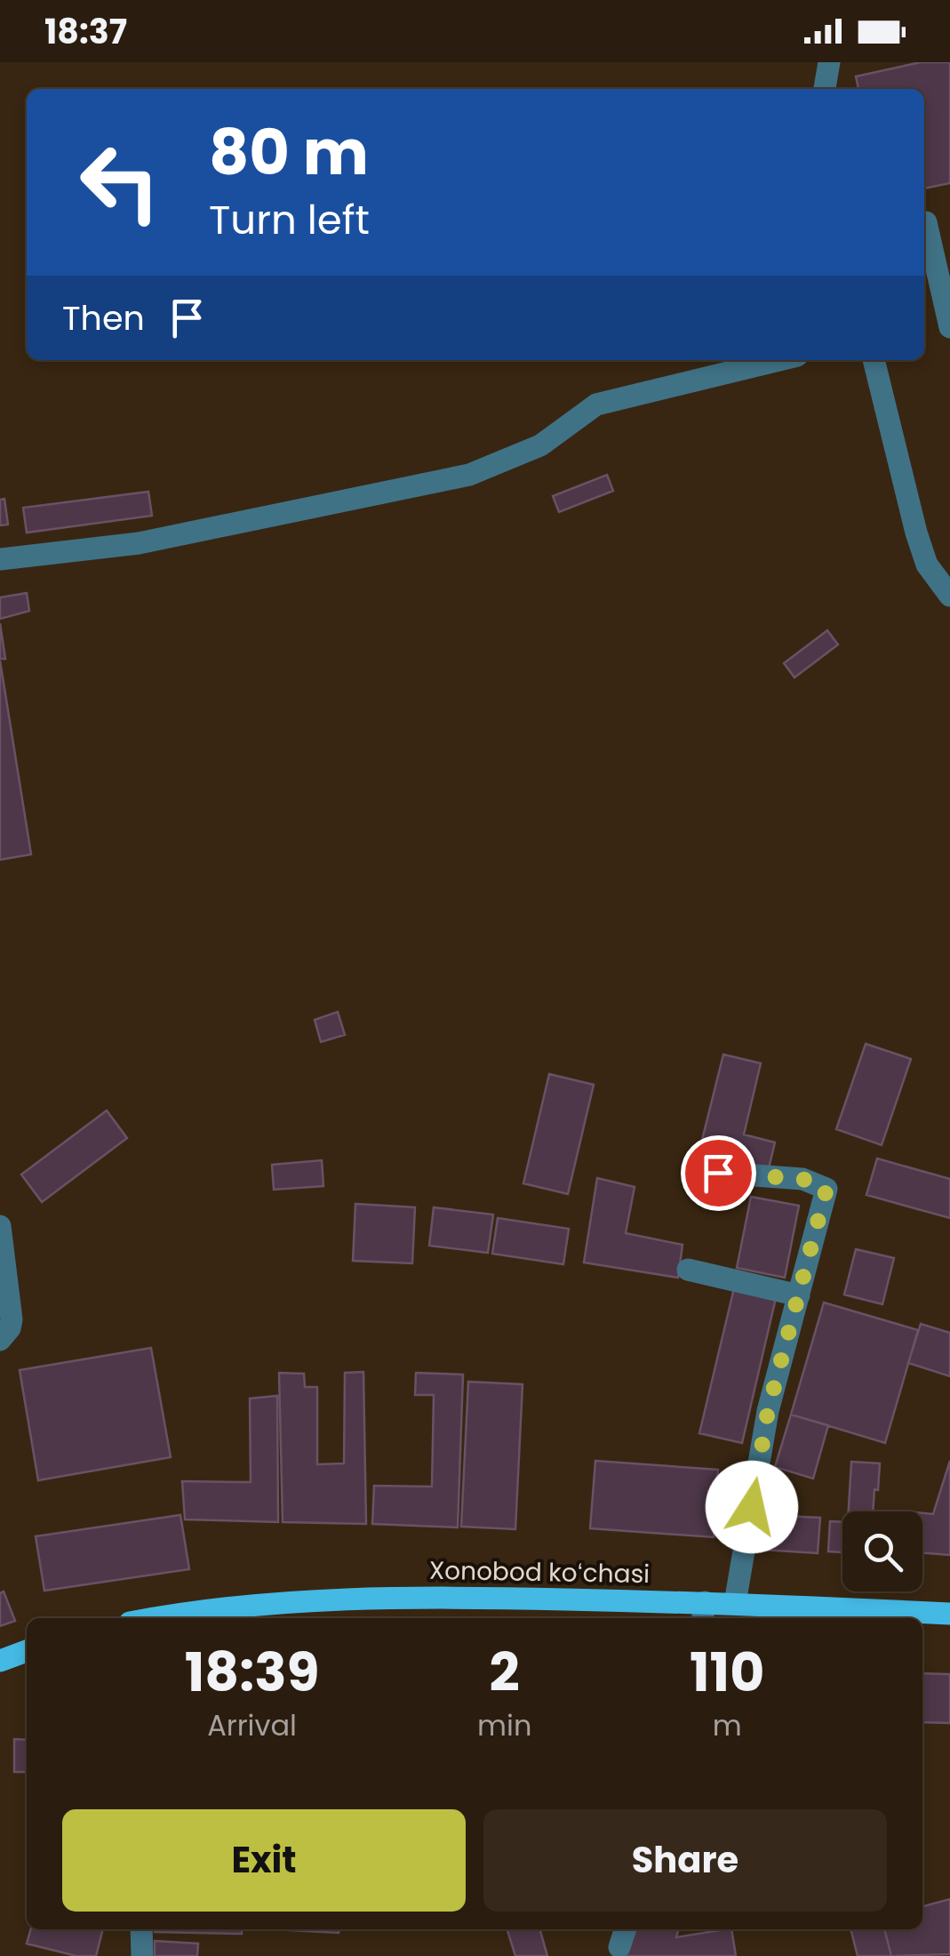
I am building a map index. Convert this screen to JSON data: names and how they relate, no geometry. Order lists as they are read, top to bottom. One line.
{"streets":{"main road":["Xonobod koʻchasi"]},"page":{"status":"18:37","turn":["80 m","Turn left"],"then":"Then","eta":["18:39","Arrival","2","min","110","m"],"buttons":["Exit","Share"]}}
